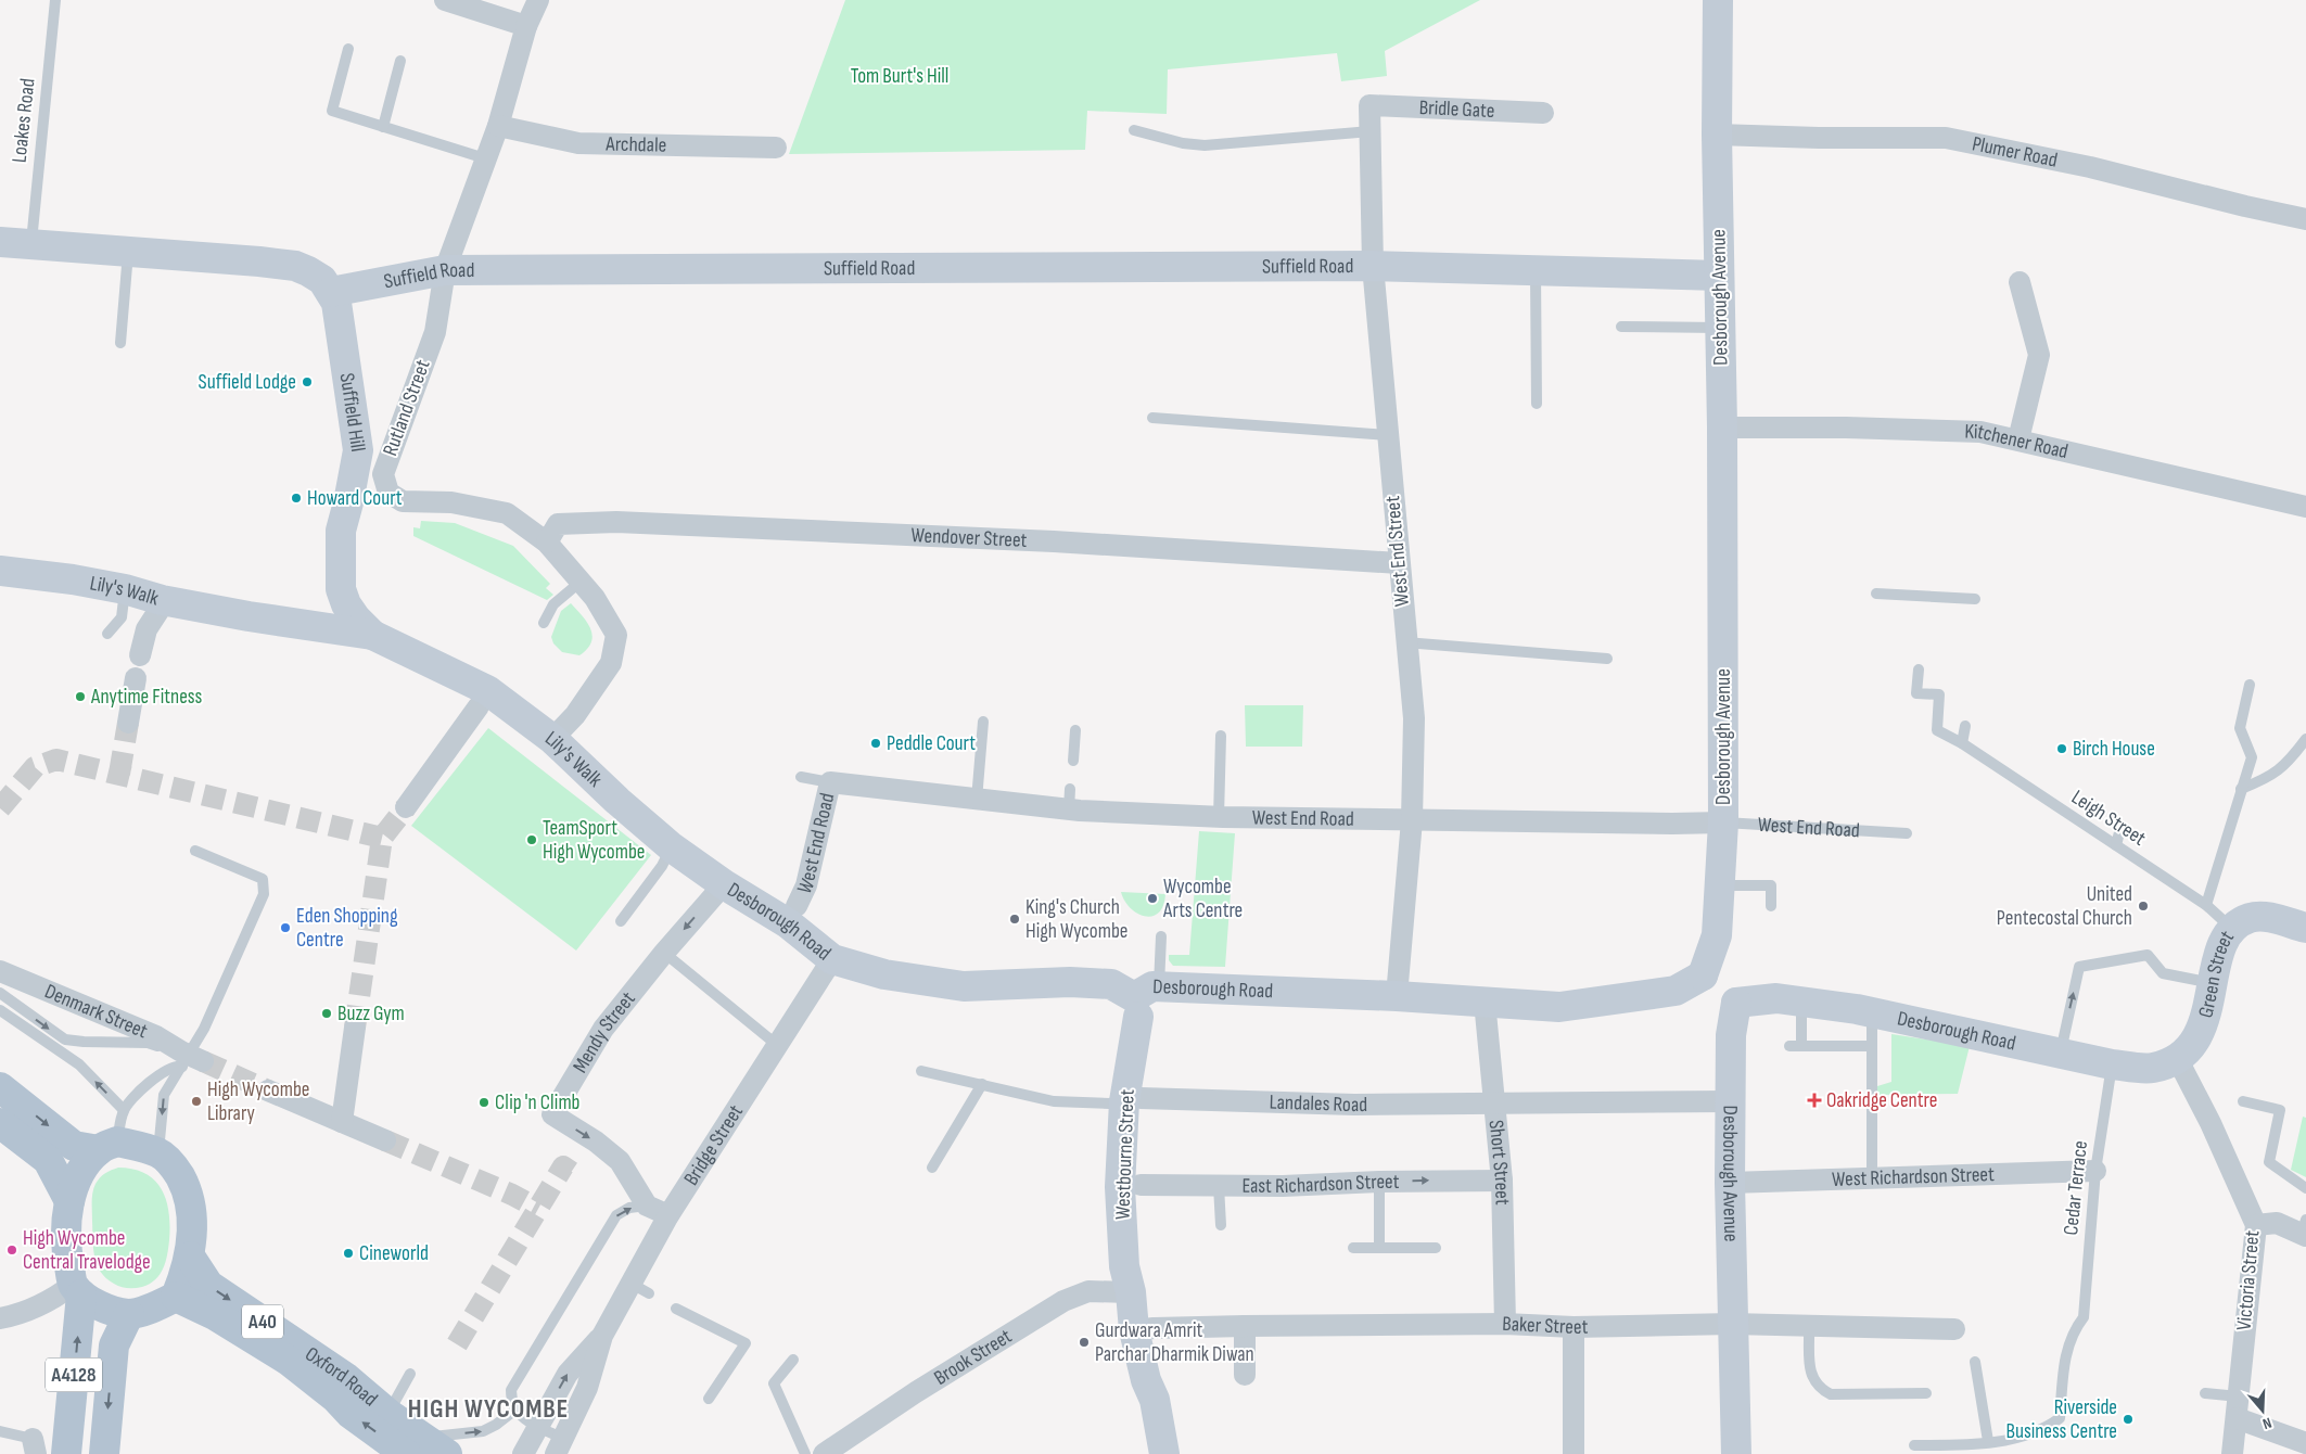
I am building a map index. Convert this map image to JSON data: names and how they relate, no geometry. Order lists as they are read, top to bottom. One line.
{"streets":{"main road":["A40","A4128","Oxford Road"],"street":["Bridle Gate","Archdale","Plumer Road","Suffield Road","Desborough Avenue","Rutland Street","Suffield Hill","Kitchener Road","Wendover Street","West End Street","Lily's Walk","West End Road","Desborough Road","Green Street","Denmark Street","Mendy Street","Landales Road","Bridge Street","Westbourne Street","Short Street","West Richardson Street","East Richardson Street","Victoria Street","Baker Street","Brook Street"],"lane":["Loakes Road","Leigh Street","Cedar Terrace"]},"crossings":[["Bridle Gate","West End Street"],["Archdale","Rutland Street"],["Plumer Road","Desborough Avenue"],["Suffield Road","Desborough Avenue"],["Suffield Road","Rutland Street"],["Suffield Road","Suffield Hill"],["Suffield Road","West End Street"],["Desborough Avenue","Kitchener Road"],["Desborough Avenue","West End Road"],["Desborough Avenue","Desborough Road"],["Desborough Avenue","Landales Road"],["Desborough Avenue","West Richardson Street"],["Desborough Avenue","Baker Street"],["Rutland Street","Wendover Street"],["Rutland Street","Lily's Walk"],["Suffield Hill","Lily's Walk"],["Wendover Street","West End Street"],["West End Street","West End Road"],["West End Street","Desborough Road"],["Lily's Walk","Desborough Road"],["Leigh Street","Green Street"],["Desborough Road","Green Street"],["Desborough Road","Mendy Street"],["Desborough Road","Bridge Street"],["Desborough Road","Westbourne Street"],["Desborough Road","Short Street"],["Desborough Road","Cedar Terrace"],["Desborough Road","Victoria Street"],["Green Street","Victoria Street"],["Landales Road","Westbourne Street"],["Landales Road","Short Street"],["Westbourne Street","East Richardson Street"],["Westbourne Street","Baker Street"],["Westbourne Street","Brook Street"],["Short Street","East Richardson Street"],["Short Street","Baker Street"],["West Richardson Street","Cedar Terrace"],["A4128","Oxford Road"]],"districts":["HIGH WYCOMBE"],"parks":["Tom Burt's Hill"],"places":{"other":["Suffield Lodge","Howard Court","Anytime Fitness","Peddle Court","Birch House","TeamSport High Wycombe","Wycombe Arts Centre","United Pentecostal Church","King's Church High Wycombe","Eden Shopping Centre","Buzz Gym","High Wycombe Library","Clip 'n Climb","High Wycombe Central Travelodge","Cineworld","Gurdwara Amrit Parchar Dharmik Diwan","Riverside Business Centre"],"health":["Oakridge Centre"]},"north":"bottom"}
